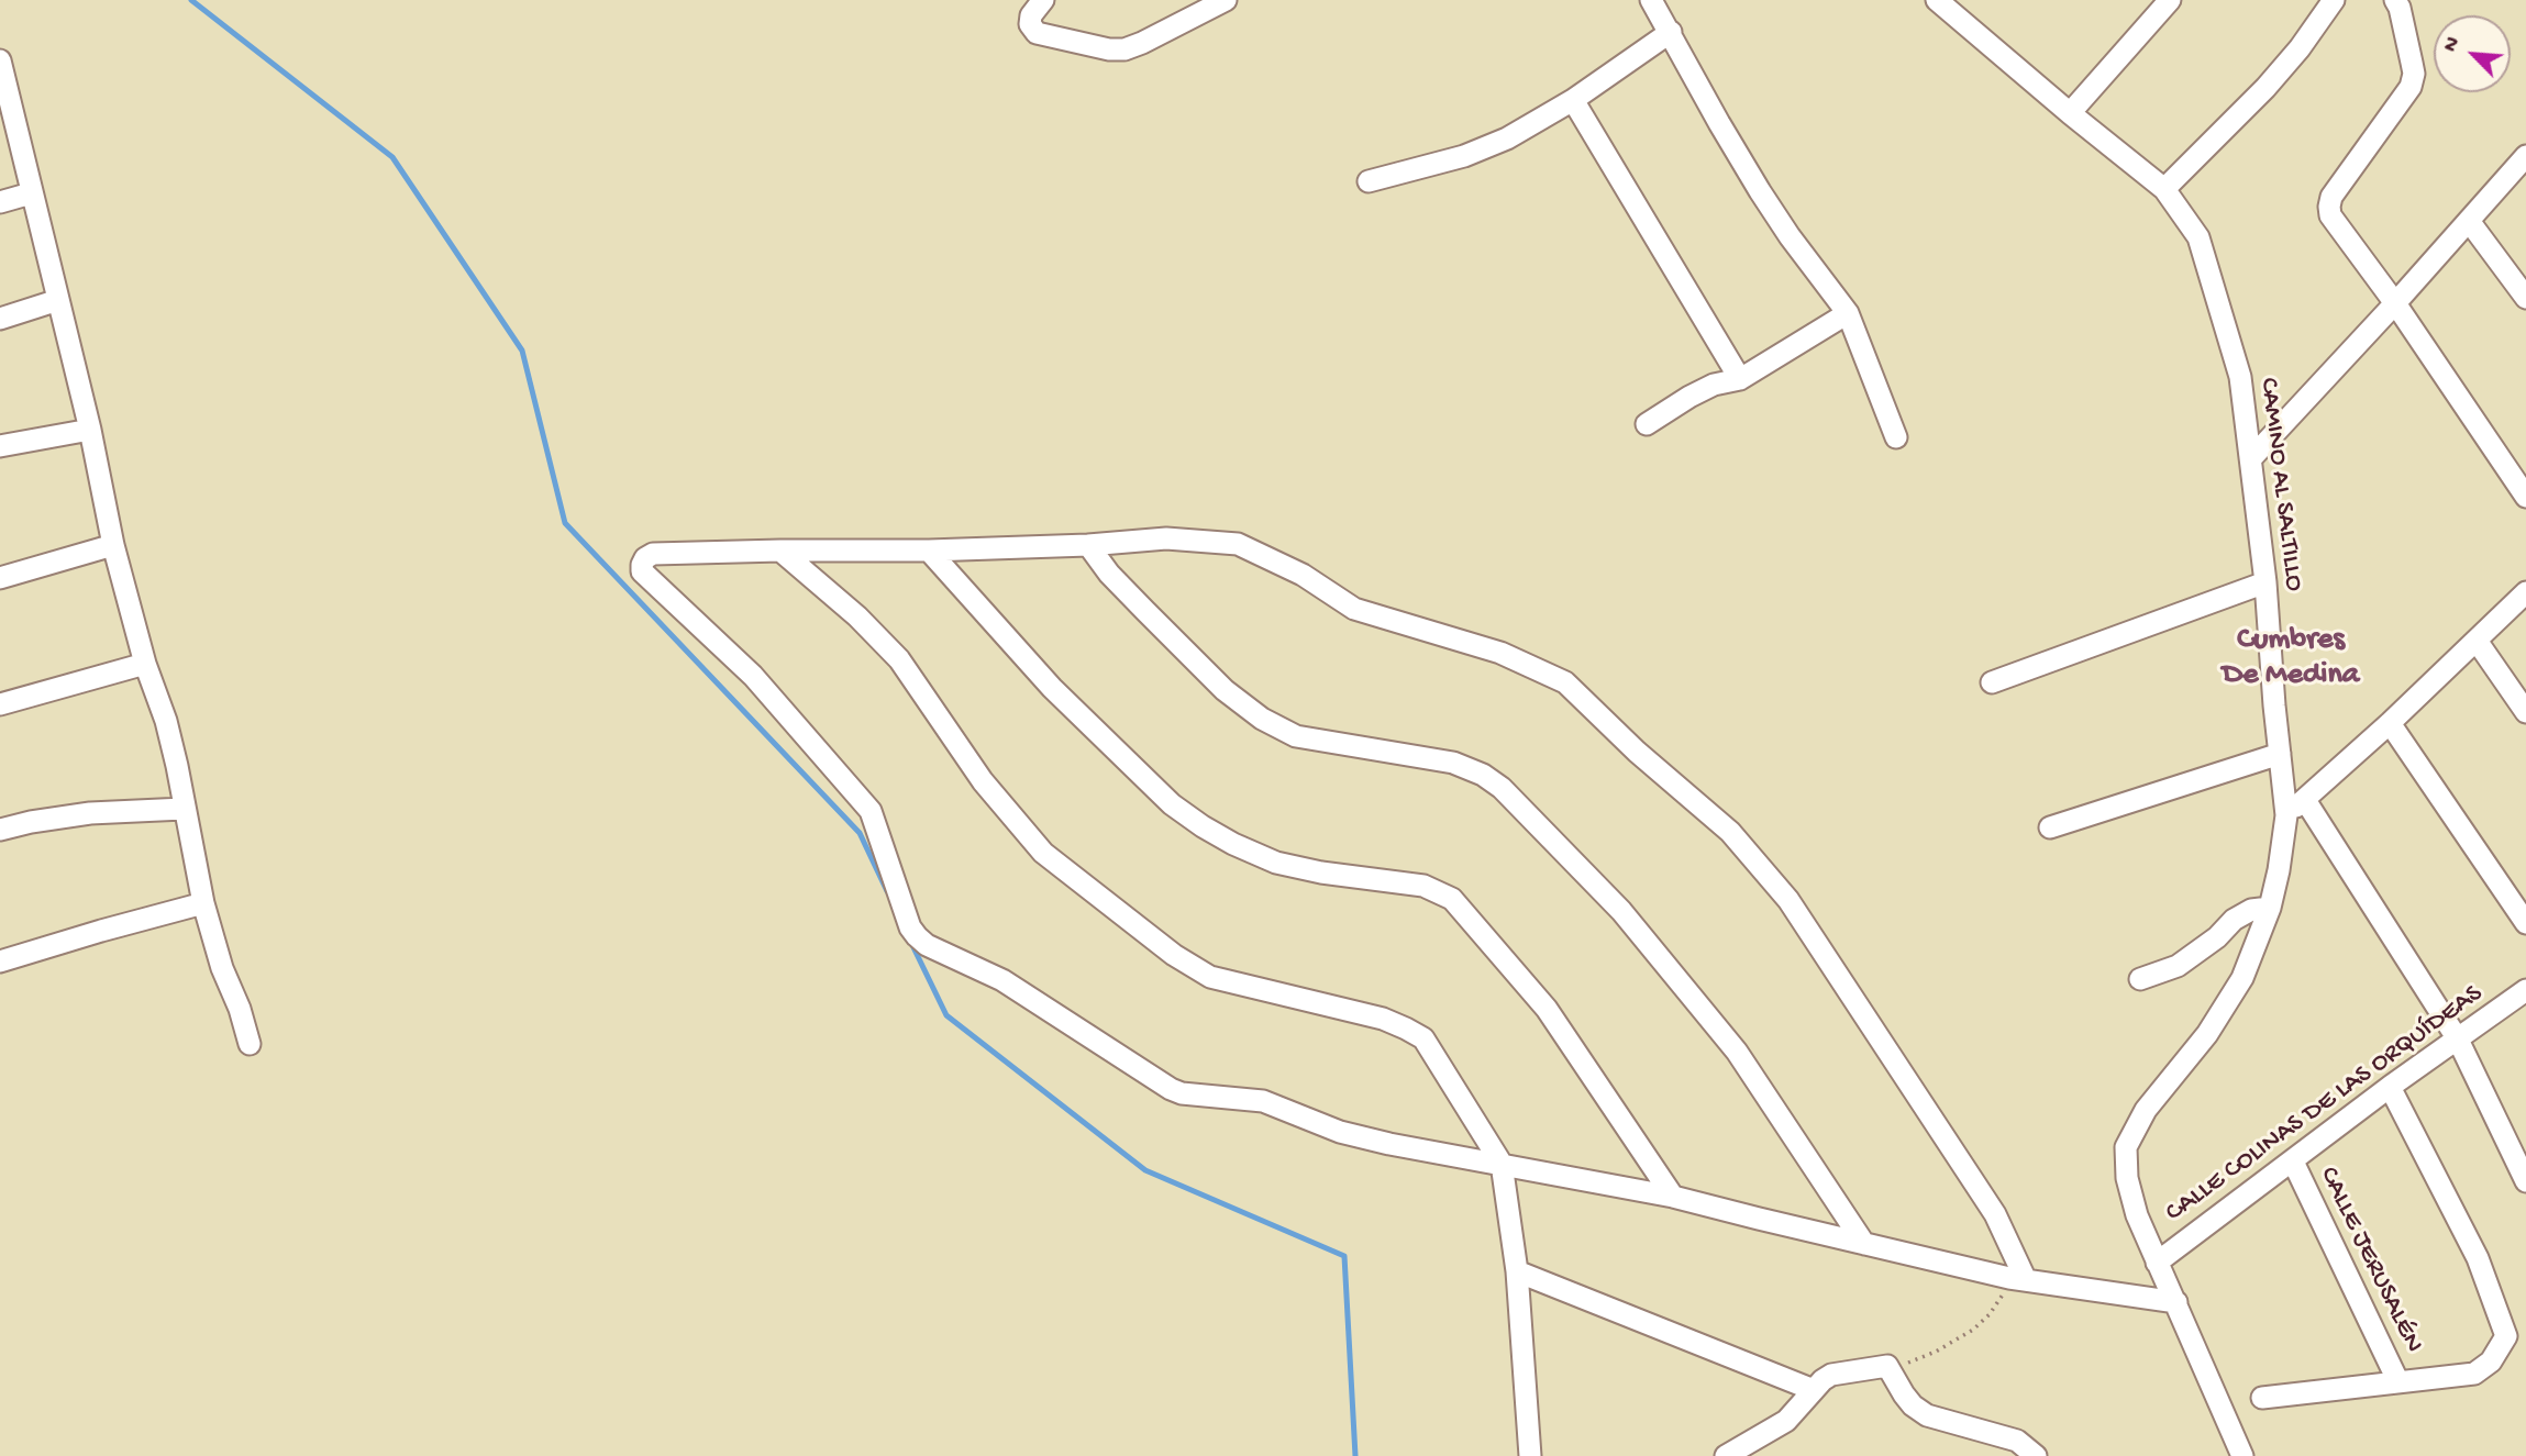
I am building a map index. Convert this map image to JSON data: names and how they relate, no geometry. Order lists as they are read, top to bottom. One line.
{"streets":{"street":["CAMINO AL SALTILLO","CALLE COLINAS DE LAS ORQUÍDEAS","CALLE JERUSALÉN"]},"crossings":[["CAMINO AL SALTILLO","CALLE COLINAS DE LAS ORQUÍDEAS"],["CALLE COLINAS DE LAS ORQUÍDEAS","CALLE JERUSALÉN"]],"districts":["Cumbres De Medina"],"north":"top left"}
